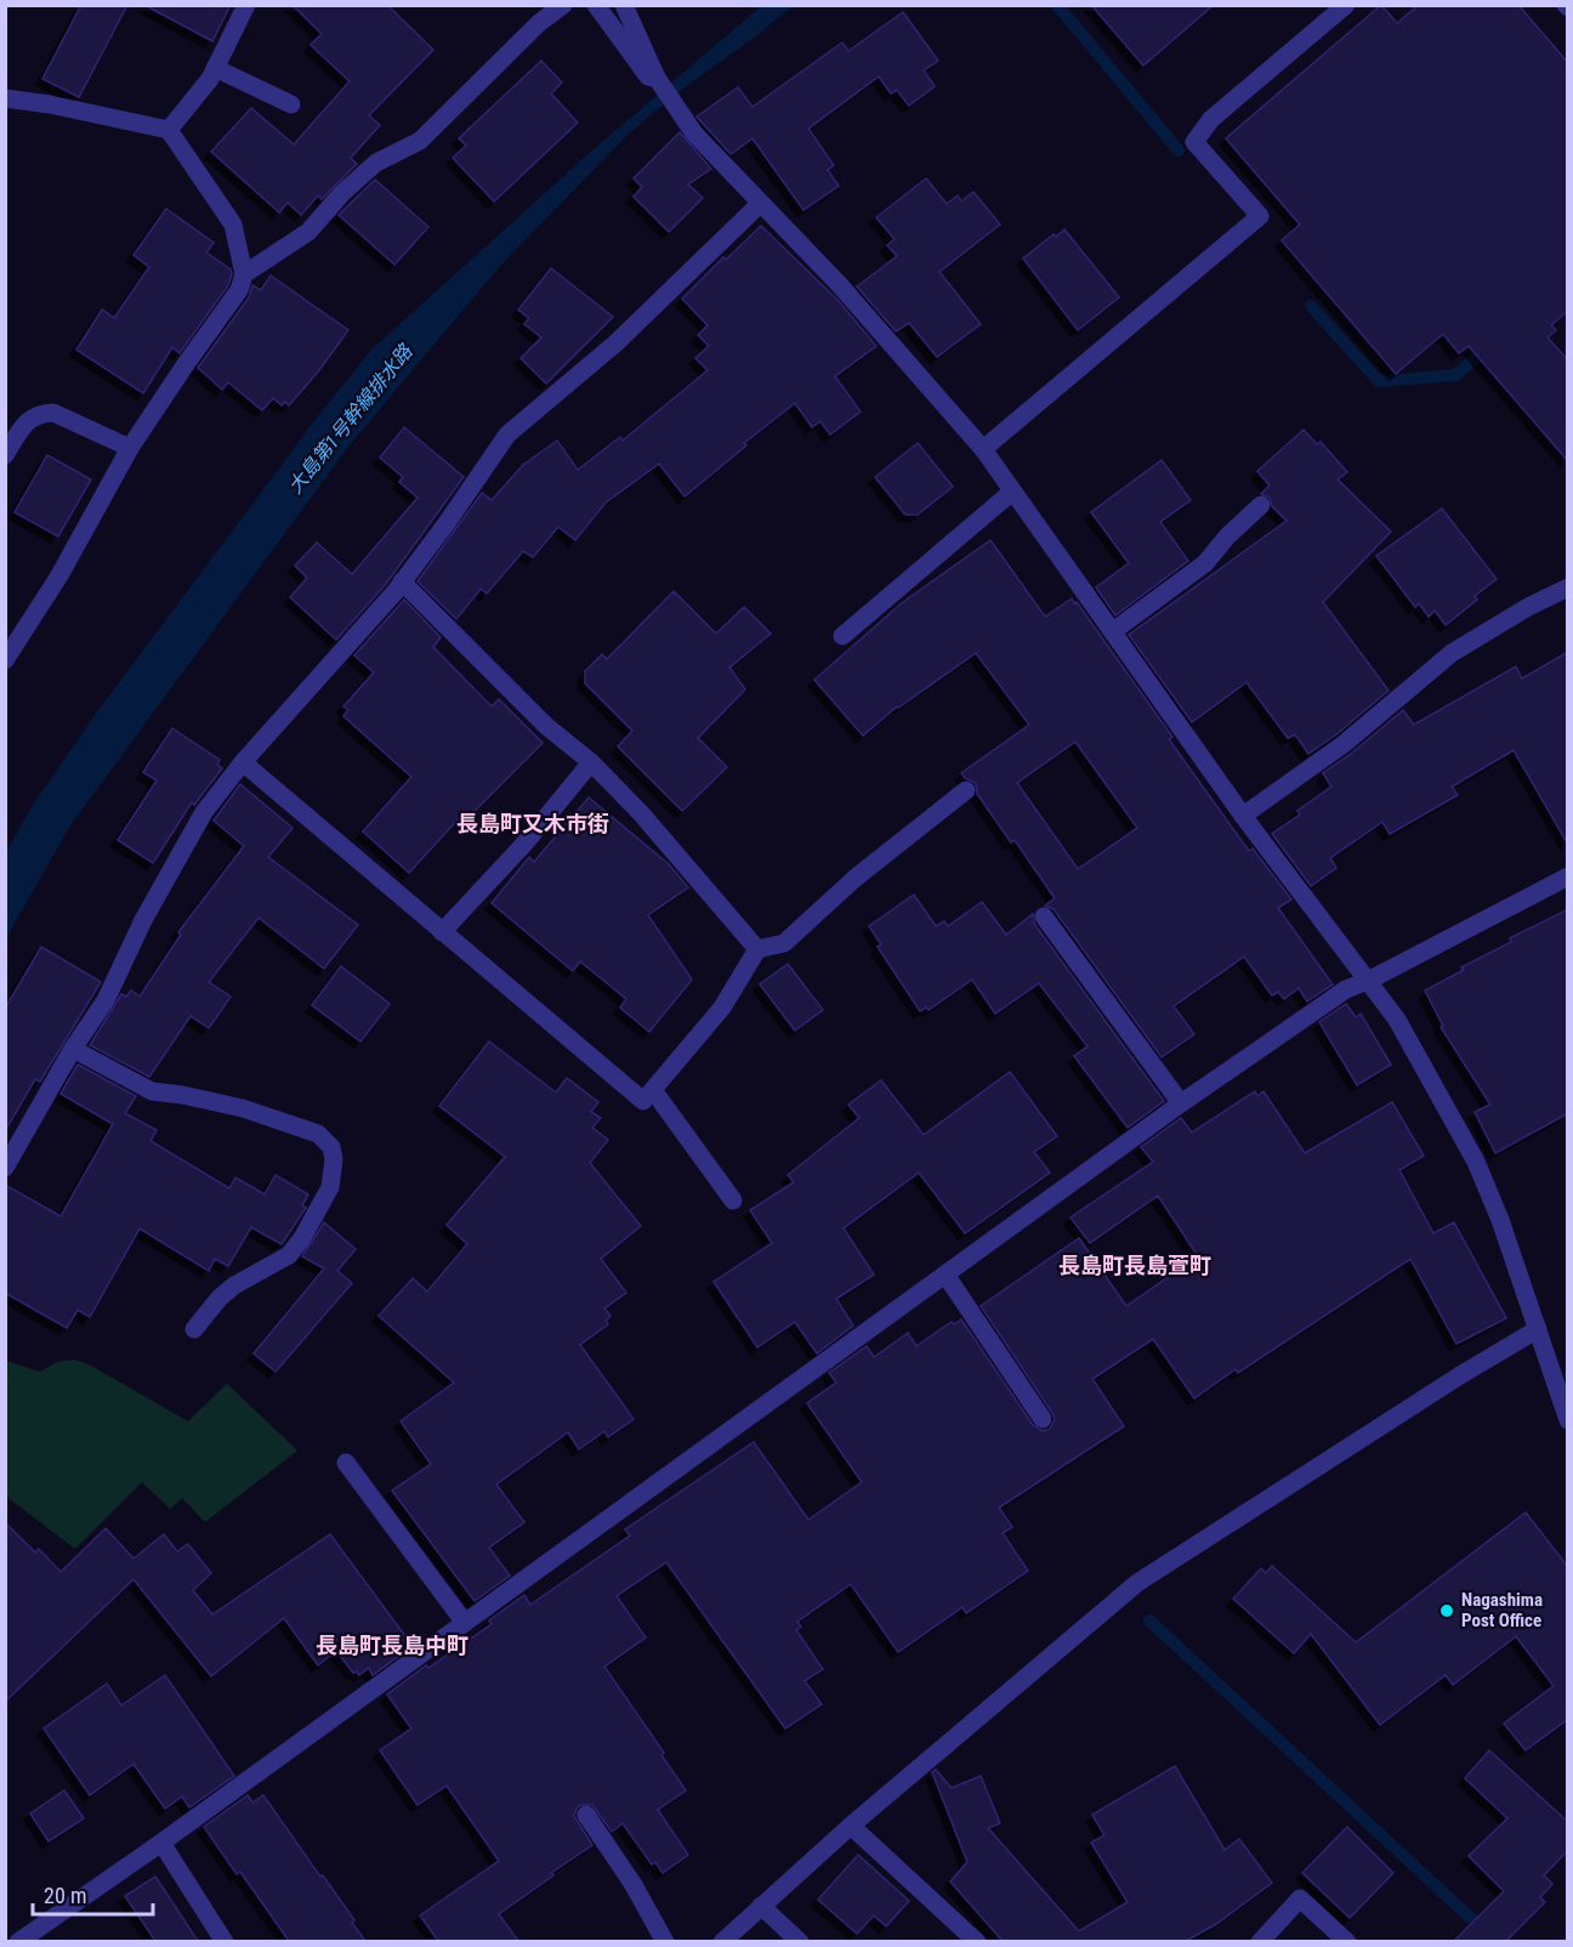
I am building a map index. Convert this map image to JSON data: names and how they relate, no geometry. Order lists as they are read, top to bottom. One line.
{"districts":["長島町又木市街","長島町長島萱町","長島町長島中町"],"water":["大島第1号幹線排水路"],"places":["Nagashima Post Office"],"scale_bar":"20 m"}
